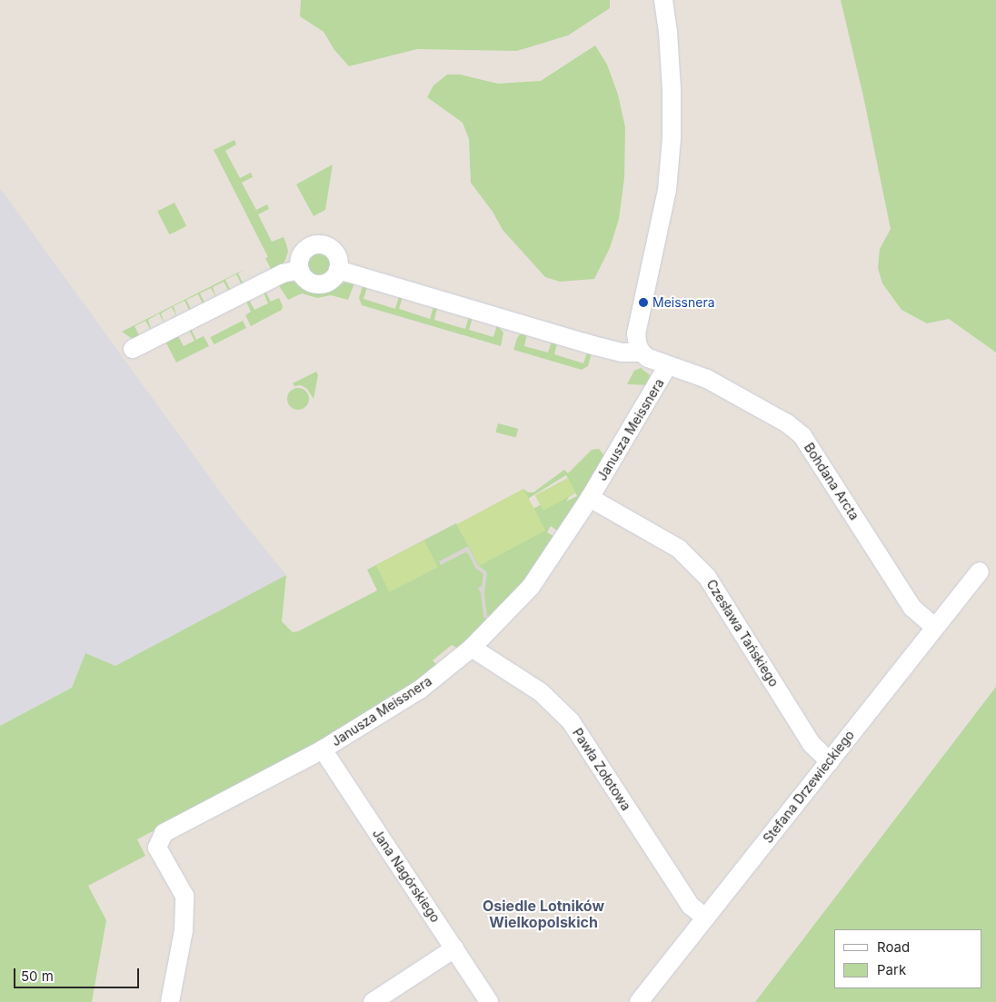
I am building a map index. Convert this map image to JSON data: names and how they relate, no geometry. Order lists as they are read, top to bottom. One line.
{"streets":{"street":["Janusza Meissnera","Bohdana Arcta","Czesława Tańskiego","Pawła Zołotowa","Stefana Drzewieckiego","Jana Nagórskiego"]},"crossings":[["Janusza Meissnera","Bohdana Arcta"],["Janusza Meissnera","Czesława Tańskiego"],["Janusza Meissnera","Pawła Zołotowa"],["Janusza Meissnera","Jana Nagórskiego"],["Bohdana Arcta","Stefana Drzewieckiego"],["Czesława Tańskiego","Stefana Drzewieckiego"],["Pawła Zołotowa","Stefana Drzewieckiego"]],"districts":["Osiedle Lotników Wielkopolskich"],"places":["Meissnera"],"legend":["Road","Park"],"scale_bar":"50 m"}
